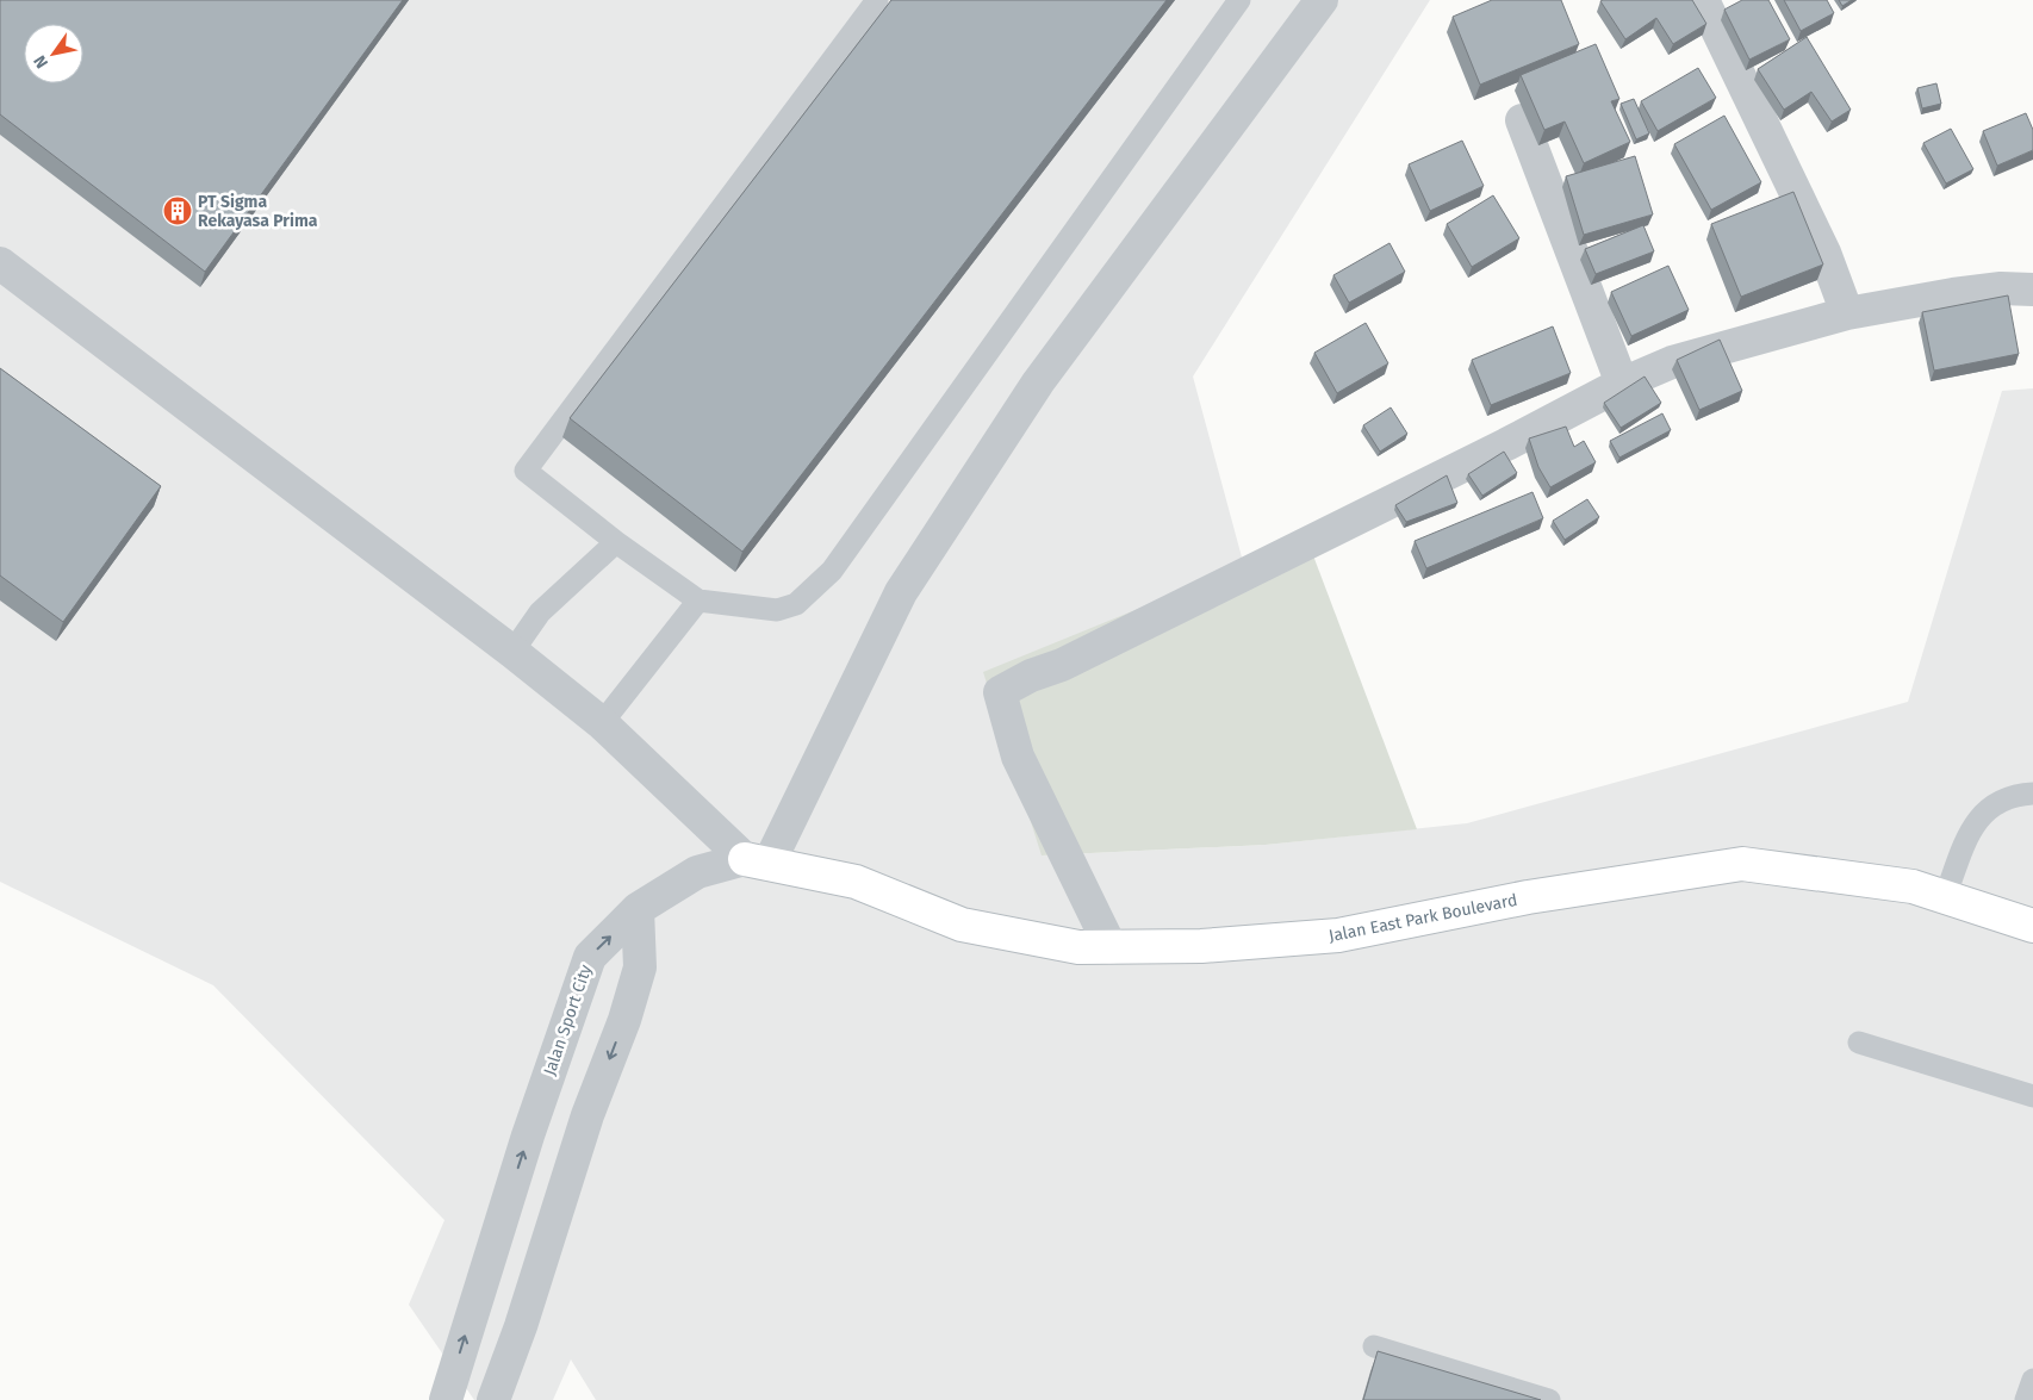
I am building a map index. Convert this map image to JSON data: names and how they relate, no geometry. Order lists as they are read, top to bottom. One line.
{"streets":{"main road":["Jalan East Park Boulevard"],"street":["Jalan Sport City"]},"crossings":[["Jalan East Park Boulevard","Jalan Sport City"]],"places":{"building":["PT Sigma Rekayasa Prima"]},"north":"bottom left"}
